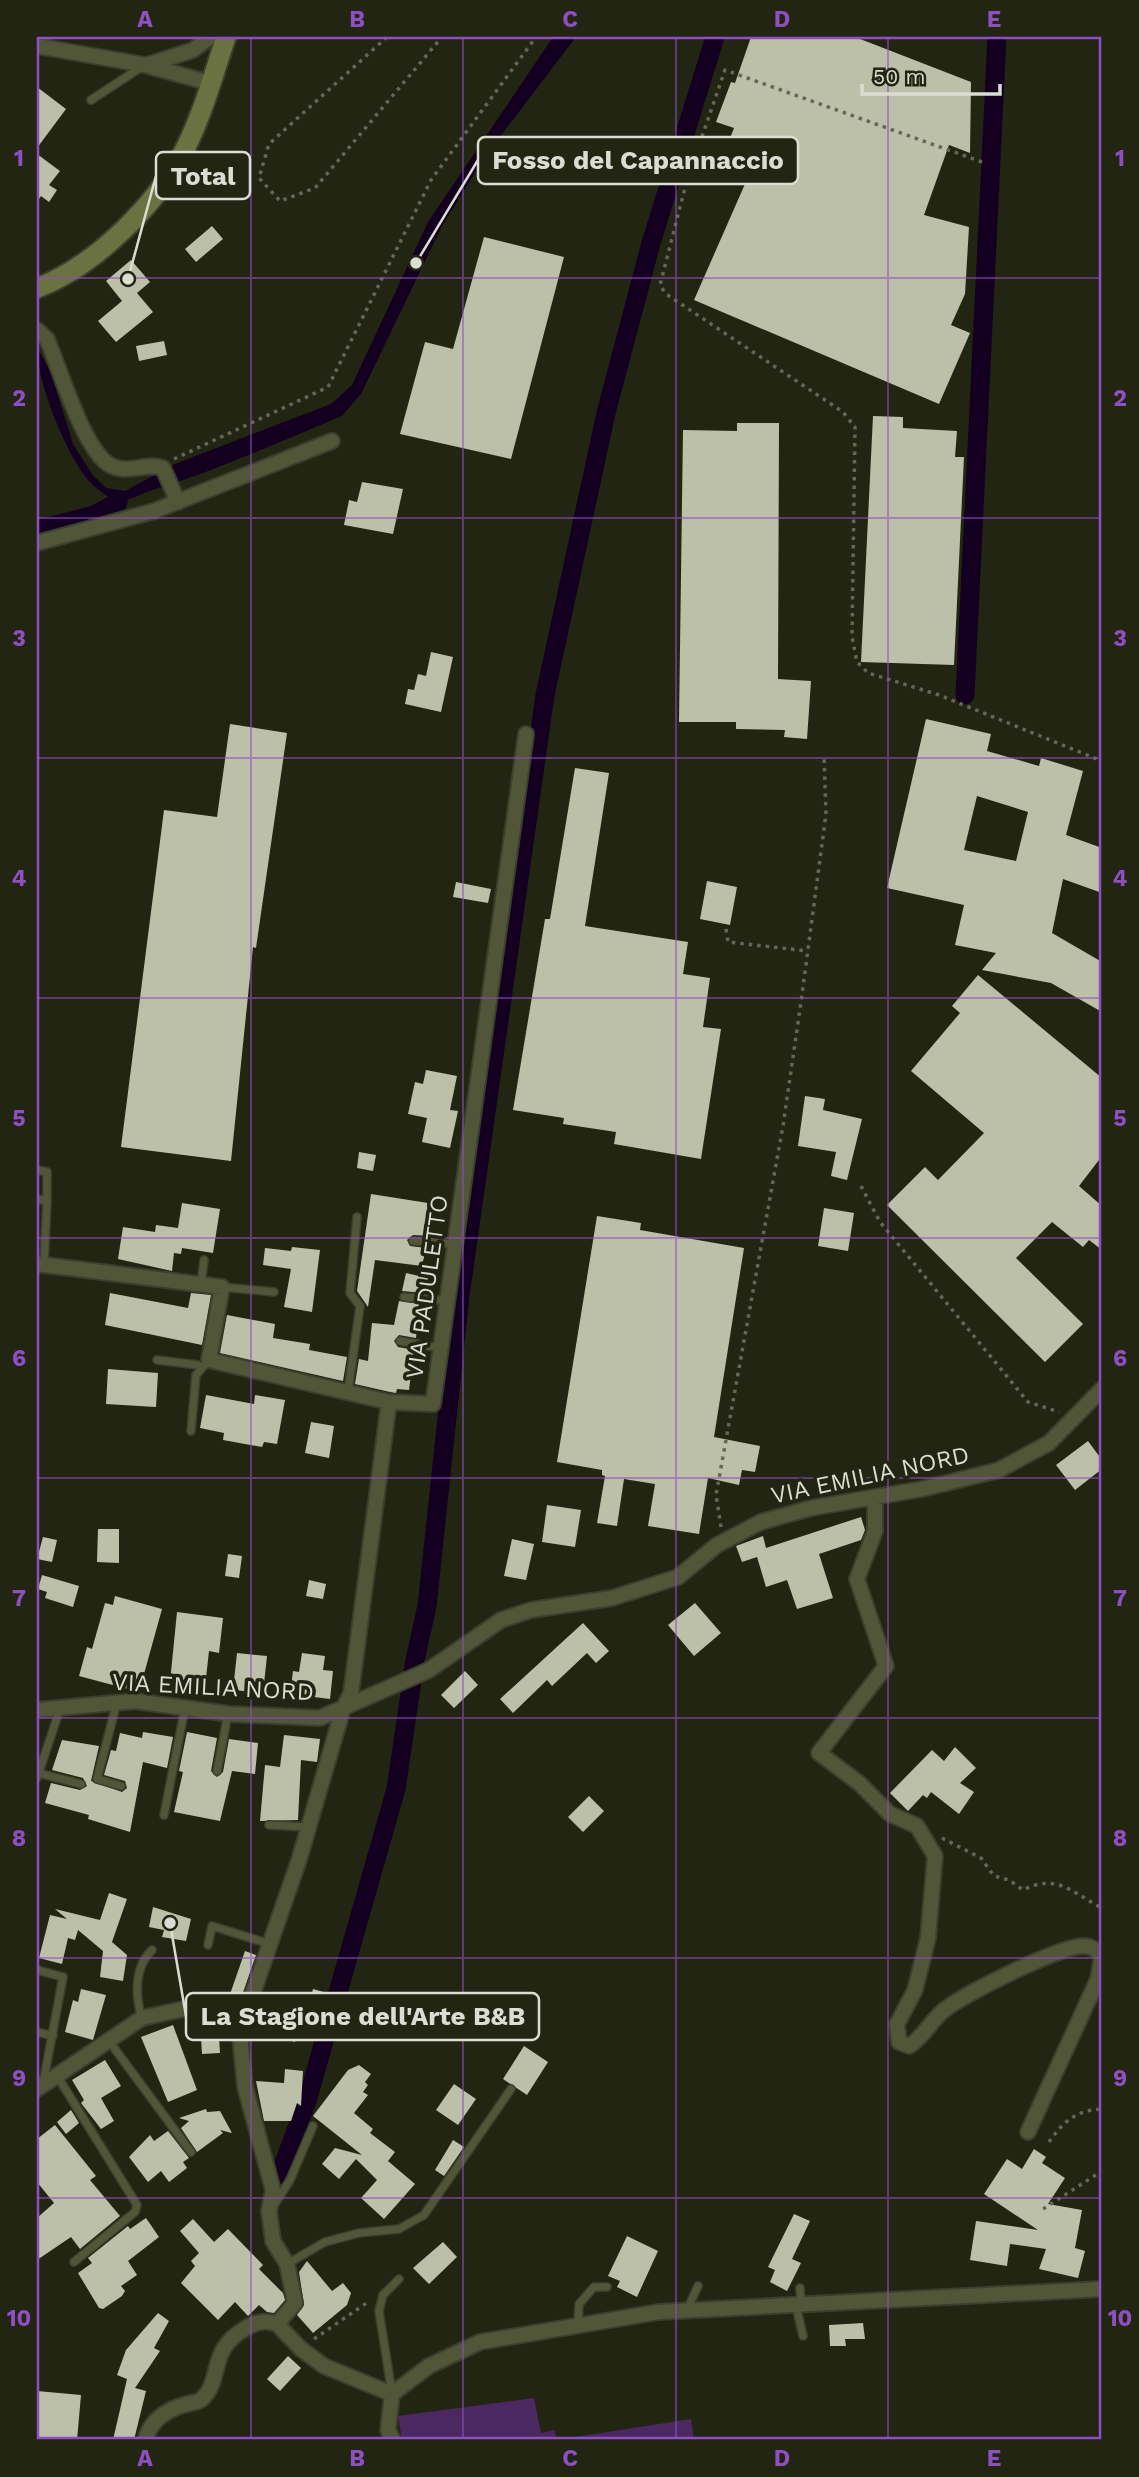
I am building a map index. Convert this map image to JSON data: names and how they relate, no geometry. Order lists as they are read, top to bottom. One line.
{"streets":{"street":["VIA PADULETTO","VIA EMILIA NORD"]},"places":["Fosso del Capannaccio","Total","La Stagione dell'Arte B&B"],"scale_bar":"50 m","grid":{"columns":["A","B","C","D","E"],"rows":["1","2","3","4","5","6","7","8","9","10"]}}
